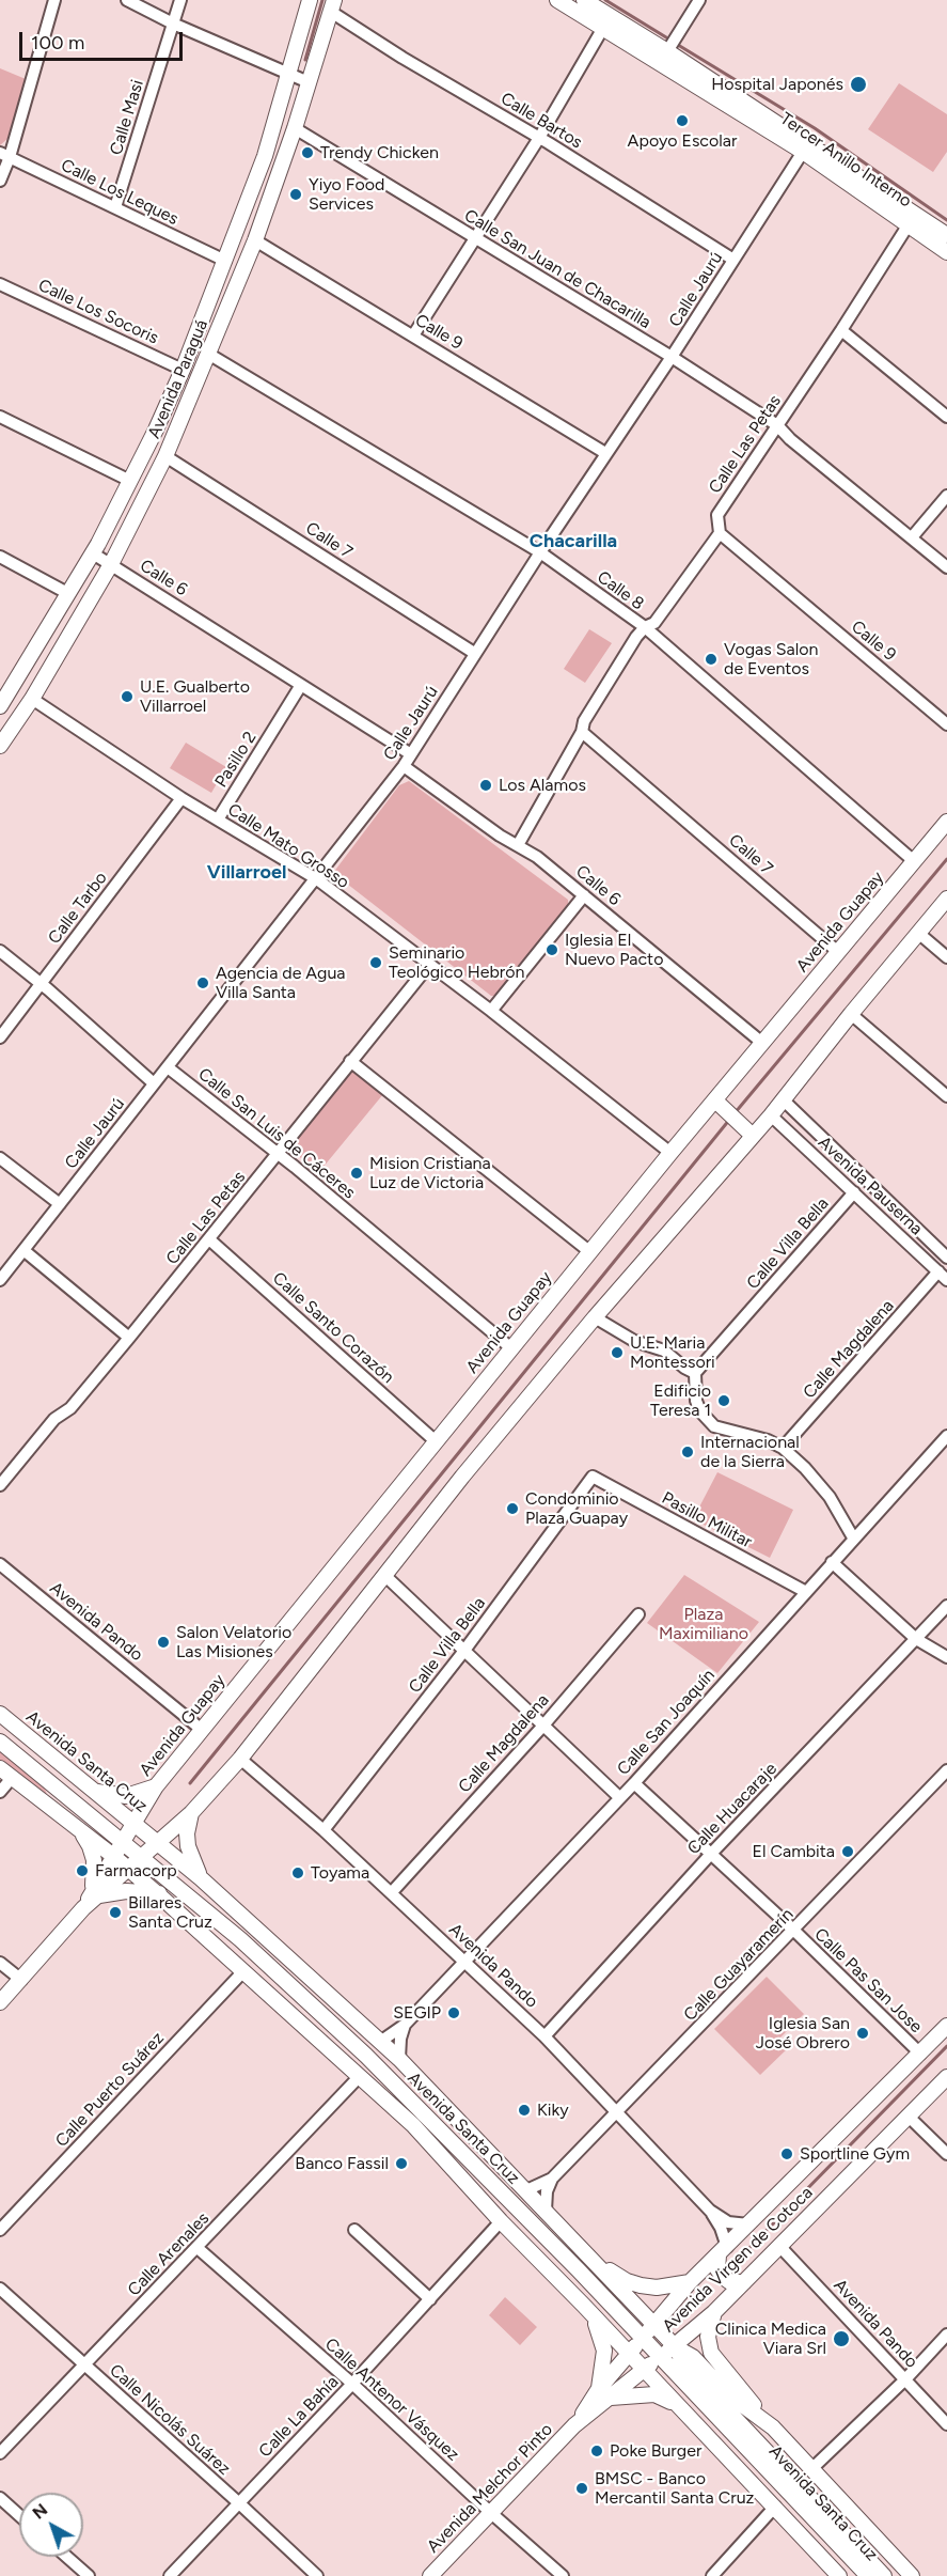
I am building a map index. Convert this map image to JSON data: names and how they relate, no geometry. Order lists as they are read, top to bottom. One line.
{"streets":{"main road":["Tercer Anillo Interno","Avenida Paraguá","Avenida Guapay","Avenida Santa Cruz","Avenida Virgen de Cotoca","Avenida Melchor Pinto"],"street":["Calle Masi","Calle Bartos","Calle Los Leques","Calle San Juan de Chacarilla","Calle Jaurú","Calle Los Socoris","Calle 9","Calle Las Petas","Calle 7","Calle 6","Calle 8","Pasillo 2","Calle Mato Grosso","Calle Tarbo","Calle San Luis de Cáceres","Avenida Pauserna","Calle Villa Bella","Calle Santo Corazón","Calle Magdalena","Pasillo Militar","Avenida Pando","Calle San Joaquín","Calle Huacaraje","Calle Guayaramerín","Calle Pas San Jose","Calle Puerto Suárez","Calle Arenales","Calle Antenor Vásquez","Calle La Bahía","Calle Nicolás Suárez"]},"crossings":[["Calle Masi","Calle Los Leques"],["Calle Bartos","Calle Jaurú"],["Calle Bartos","Avenida Paraguá"],["Tercer Anillo Interno","Calle Jaurú"],["Tercer Anillo Interno","Calle Las Petas"],["Calle Los Leques","Avenida Paraguá"],["Calle San Juan de Chacarilla","Calle Jaurú"],["Calle San Juan de Chacarilla","Avenida Paraguá"],["Calle San Juan de Chacarilla","Calle Las Petas"],["Calle Jaurú","Calle 9"],["Calle Jaurú","Calle 7"],["Calle Jaurú","Calle 6"],["Calle Jaurú","Calle 8"],["Calle Jaurú","Calle Mato Grosso"],["Calle Jaurú","Calle San Luis de Cáceres"],["Calle Los Socoris","Avenida Paraguá"],["Calle 9","Avenida Paraguá"],["Calle 9","Calle Las Petas"],["Avenida Paraguá","Calle 7"],["Avenida Paraguá","Calle 6"],["Avenida Paraguá","Calle 8"],["Avenida Paraguá","Calle Mato Grosso"],["Calle Las Petas","Calle 7"],["Calle Las Petas","Calle 6"],["Calle Las Petas","Calle 8"],["Calle Las Petas","Calle Mato Grosso"],["Calle Las Petas","Calle San Luis de Cáceres"],["Calle Las Petas","Calle Santo Corazón"],["Calle 7","Avenida Guapay"],["Calle 6","Pasillo 2"],["Calle 6","Avenida Guapay"],["Calle 8","Avenida Guapay"],["Pasillo 2","Calle Mato Grosso"],["Calle Mato Grosso","Calle Tarbo"],["Calle Mato Grosso","Avenida Guapay"],["Avenida Guapay","Calle San Luis de Cáceres"],["Avenida Guapay","Calle Santo Corazón"],["Avenida Guapay","Avenida Pando"],["Avenida Guapay","Avenida Santa Cruz"],["Avenida Pauserna","Calle Villa Bella"],["Avenida Pauserna","Calle Magdalena"],["Calle Villa Bella","Pasillo Militar"],["Calle Villa Bella","Avenida Pando"],["Calle Magdalena","Avenida Pando"],["Pasillo Militar","Calle San Joaquín"],["Avenida Pando","Calle San Joaquín"],["Avenida Pando","Calle Huacaraje"],["Avenida Pando","Calle Guayaramerín"],["Avenida Pando","Avenida Virgen de Cotoca"],["Calle San Joaquín","Avenida Santa Cruz"],["Calle San Joaquín","Calle Pas San Jose"],["Avenida Santa Cruz","Calle Guayaramerín"],["Avenida Santa Cruz","Calle Puerto Suárez"],["Avenida Santa Cruz","Calle Arenales"],["Avenida Santa Cruz","Avenida Virgen de Cotoca"],["Avenida Santa Cruz","Calle La Bahía"],["Avenida Santa Cruz","Avenida Melchor Pinto"],["Calle Huacaraje","Calle Pas San Jose"],["Calle Guayaramerín","Calle Pas San Jose"],["Calle Pas San Jose","Avenida Virgen de Cotoca"],["Calle Arenales","Calle Antenor Vásquez"],["Calle Arenales","Calle Nicolás Suárez"],["Avenida Virgen de Cotoca","Avenida Melchor Pinto"],["Calle Antenor Vásquez","Calle La Bahía"],["Calle Antenor Vásquez","Avenida Melchor Pinto"],["Calle La Bahía","Calle Nicolás Suárez"]],"districts":["Chacarilla","Villarroel"],"parks":["Plaza Maximiliano"],"places":["Hospital Japonés","Apoyo Escolar","Trendy Chicken","Yiyo Food Services","Vogas Salon de Eventos","U.E. Gualberto Villarroel","Los Alamos","Iglesia El Nuevo Pacto","Seminario Teológico Hebrón","Agencia de Agua Villa Santa","Mision Cristiana Luz de Victoria","U.E. Maria Montessori","Edificio Teresa 1","Internacional de la Sierra","Condominio Plaza Guapay","Salon Velatorio Las Misiones","El Cambita","Farmacorp","Toyama","Billares Santa Cruz","SEGIP","Iglesia San José Obrero","Kiky","Sportline Gym","Banco Fassil","Clinica Medica Viara Srl","Poke Burger","BMSC - Banco Mercantil Santa Cruz"],"scale_bar":"100 m","north":"top left"}
